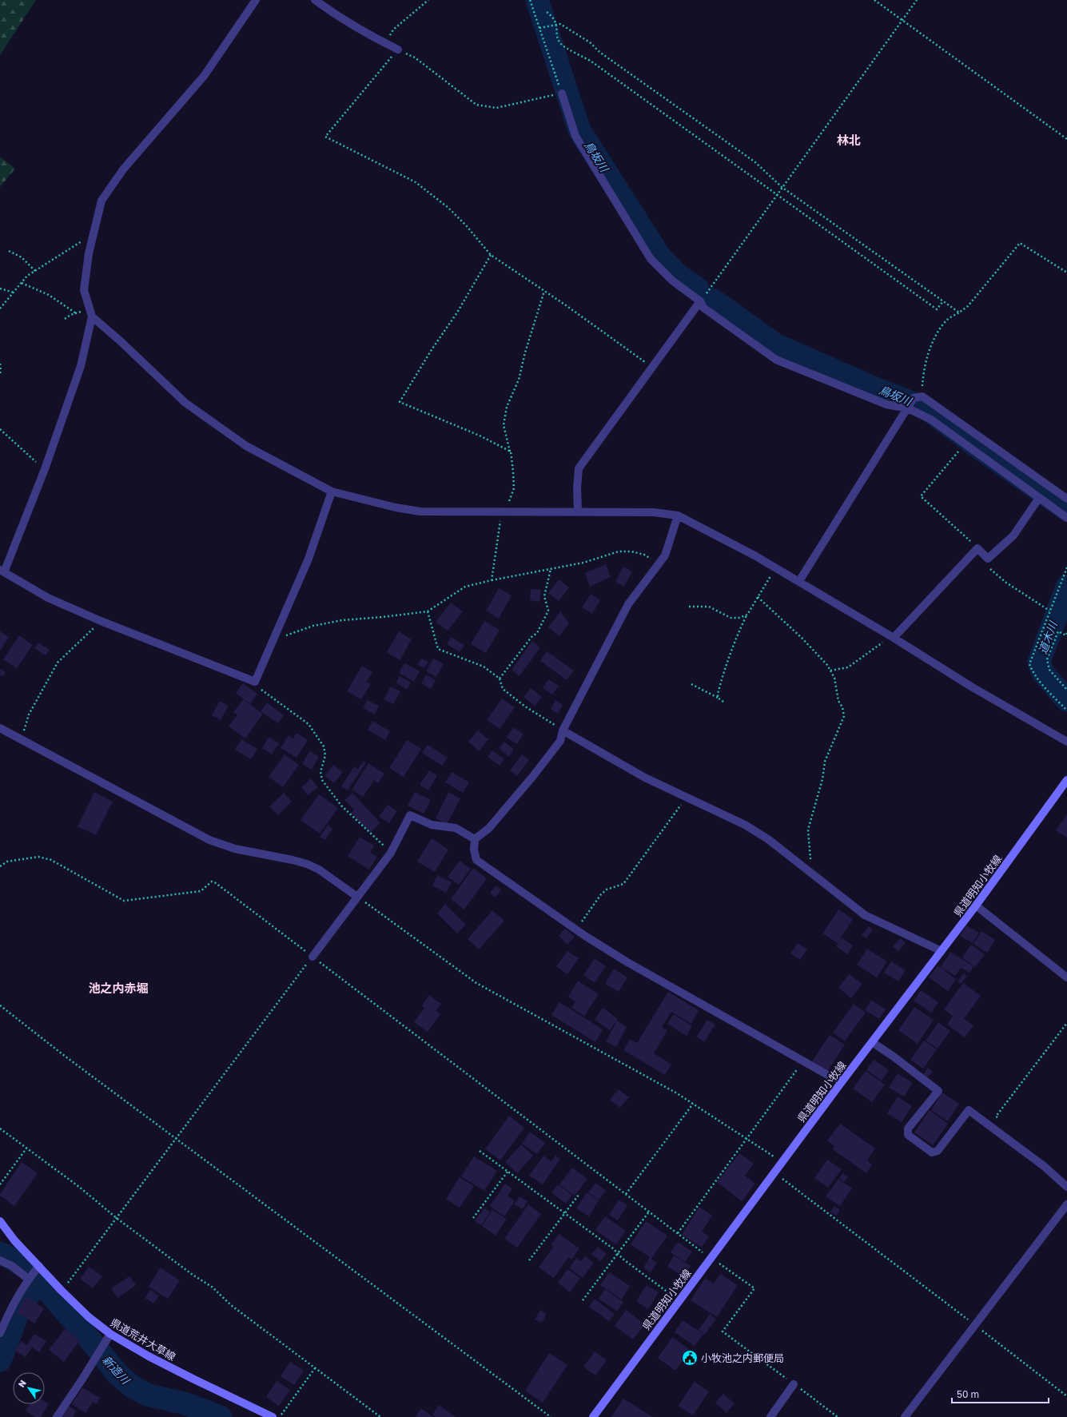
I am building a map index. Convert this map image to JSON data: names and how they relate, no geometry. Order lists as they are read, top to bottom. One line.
{"streets":{"main road":["県道明知小牧線","県道荒井大草線"]},"districts":["林北","池之内赤堀"],"water":["鳥坂川","道木川","新造川"],"places":{"public building":["小牧池之内郵便局"]},"scale_bar":"50 m","north":"top left"}
